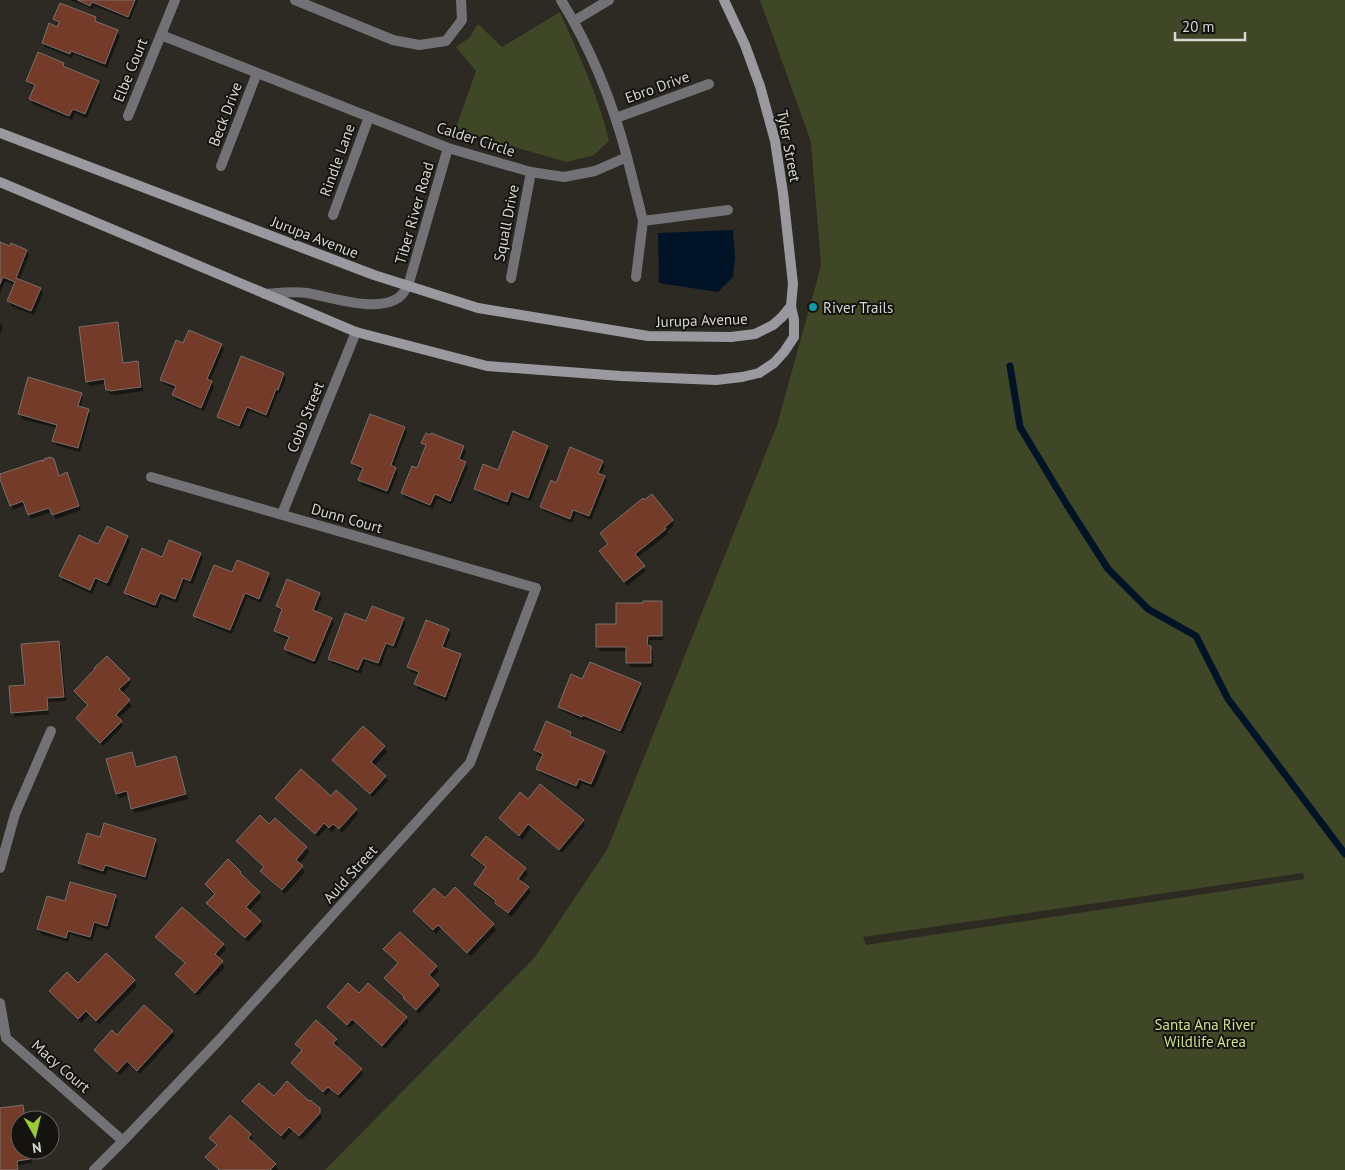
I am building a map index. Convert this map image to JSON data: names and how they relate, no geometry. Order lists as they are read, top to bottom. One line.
{"streets":{"main road":["Tyler Street","Jurupa Avenue"],"street":["Elbe Court","Ebro Drive","Beck Drive","Calder Circle","Rindle Lane","Tiber River Road","Squall Drive","Cobb Street","Dunn Court","Auld Street","Macy Court"]},"crossings":[["Elbe Court","Calder Circle"],["Beck Drive","Calder Circle"],["Calder Circle","Rindle Lane"],["Calder Circle","Tiber River Road"],["Calder Circle","Squall Drive"],["Tyler Street","Jurupa Avenue"],["Tiber River Road","Jurupa Avenue"],["Cobb Street","Dunn Court"],["Dunn Court","Auld Street"],["Auld Street","Macy Court"]],"parks":["Santa Ana River Wildlife Area"],"places":["River Trails"],"scale_bar":"20 m","north":"bottom"}
